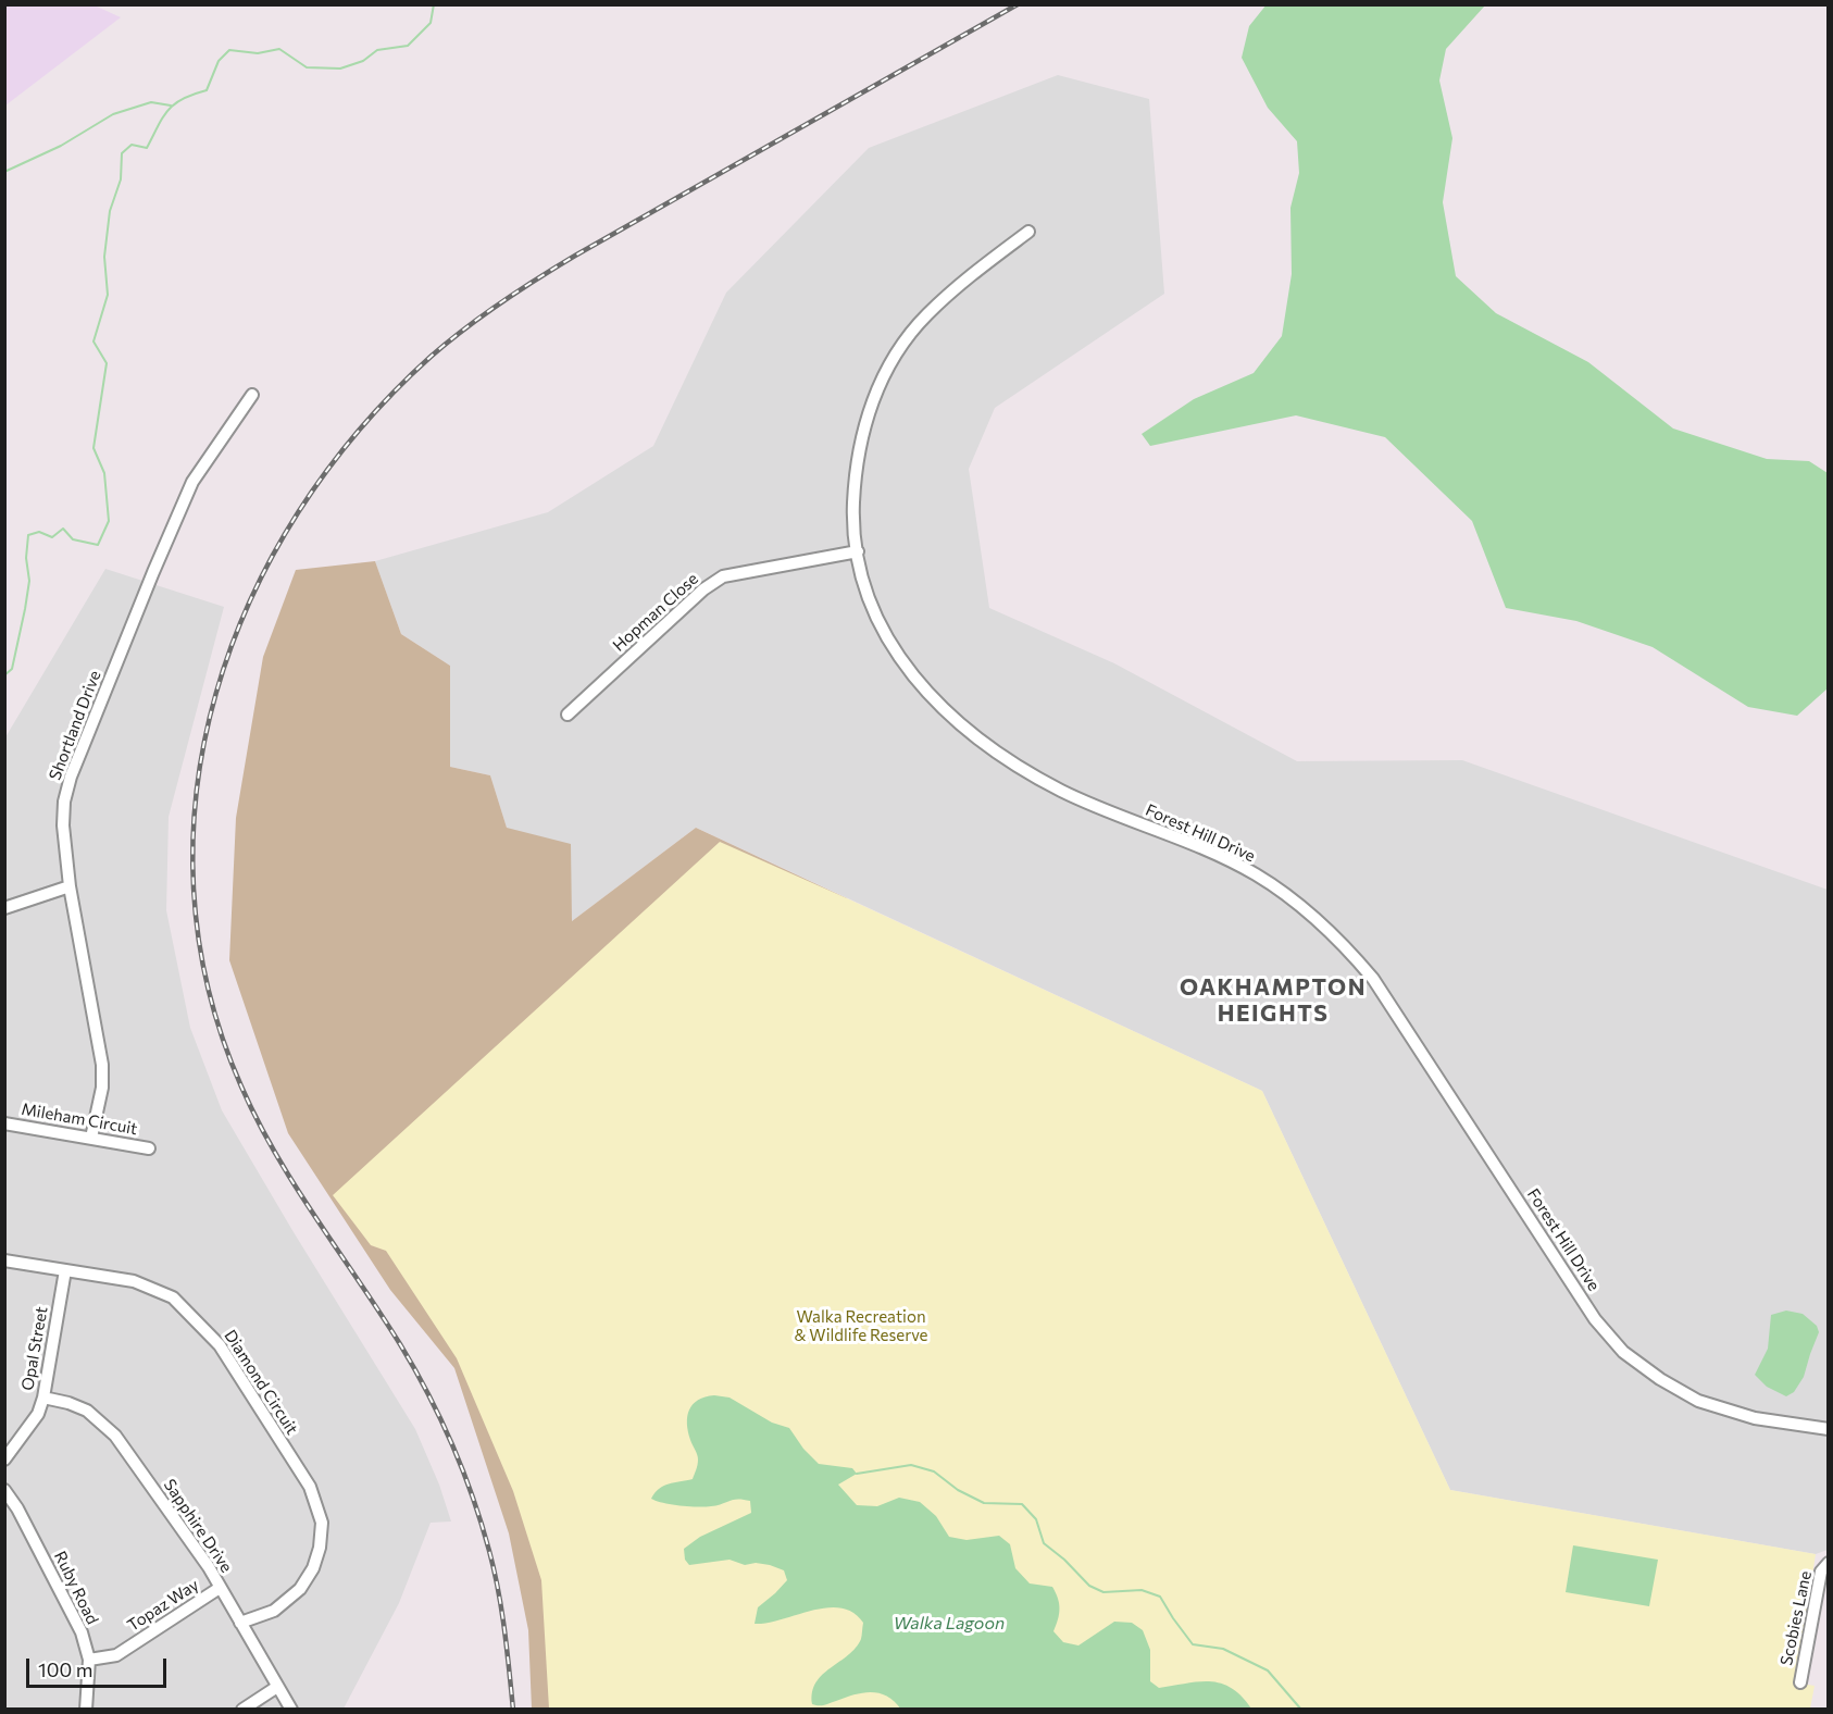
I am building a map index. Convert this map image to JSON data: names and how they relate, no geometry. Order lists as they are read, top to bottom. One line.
{"streets":{"street":["Hopman Close","Shortland Drive","Forest Hill Drive","Mileham Circuit","Opal Street","Diamond Circuit","Sapphire Drive","Ruby Road","Topaz Way","Scobies Lane"]},"crossings":[["Hopman Close","Forest Hill Drive"],["Shortland Drive","Mileham Circuit"],["Opal Street","Diamond Circuit"],["Opal Street","Sapphire Drive"],["Diamond Circuit","Sapphire Drive"],["Sapphire Drive","Topaz Way"],["Ruby Road","Topaz Way"]],"districts":["OAKHAMPTON HEIGHTS"],"water":["Walka Lagoon"],"parks":["Walka Recreation & Wildlife Reserve"],"scale_bar":"100 m"}
